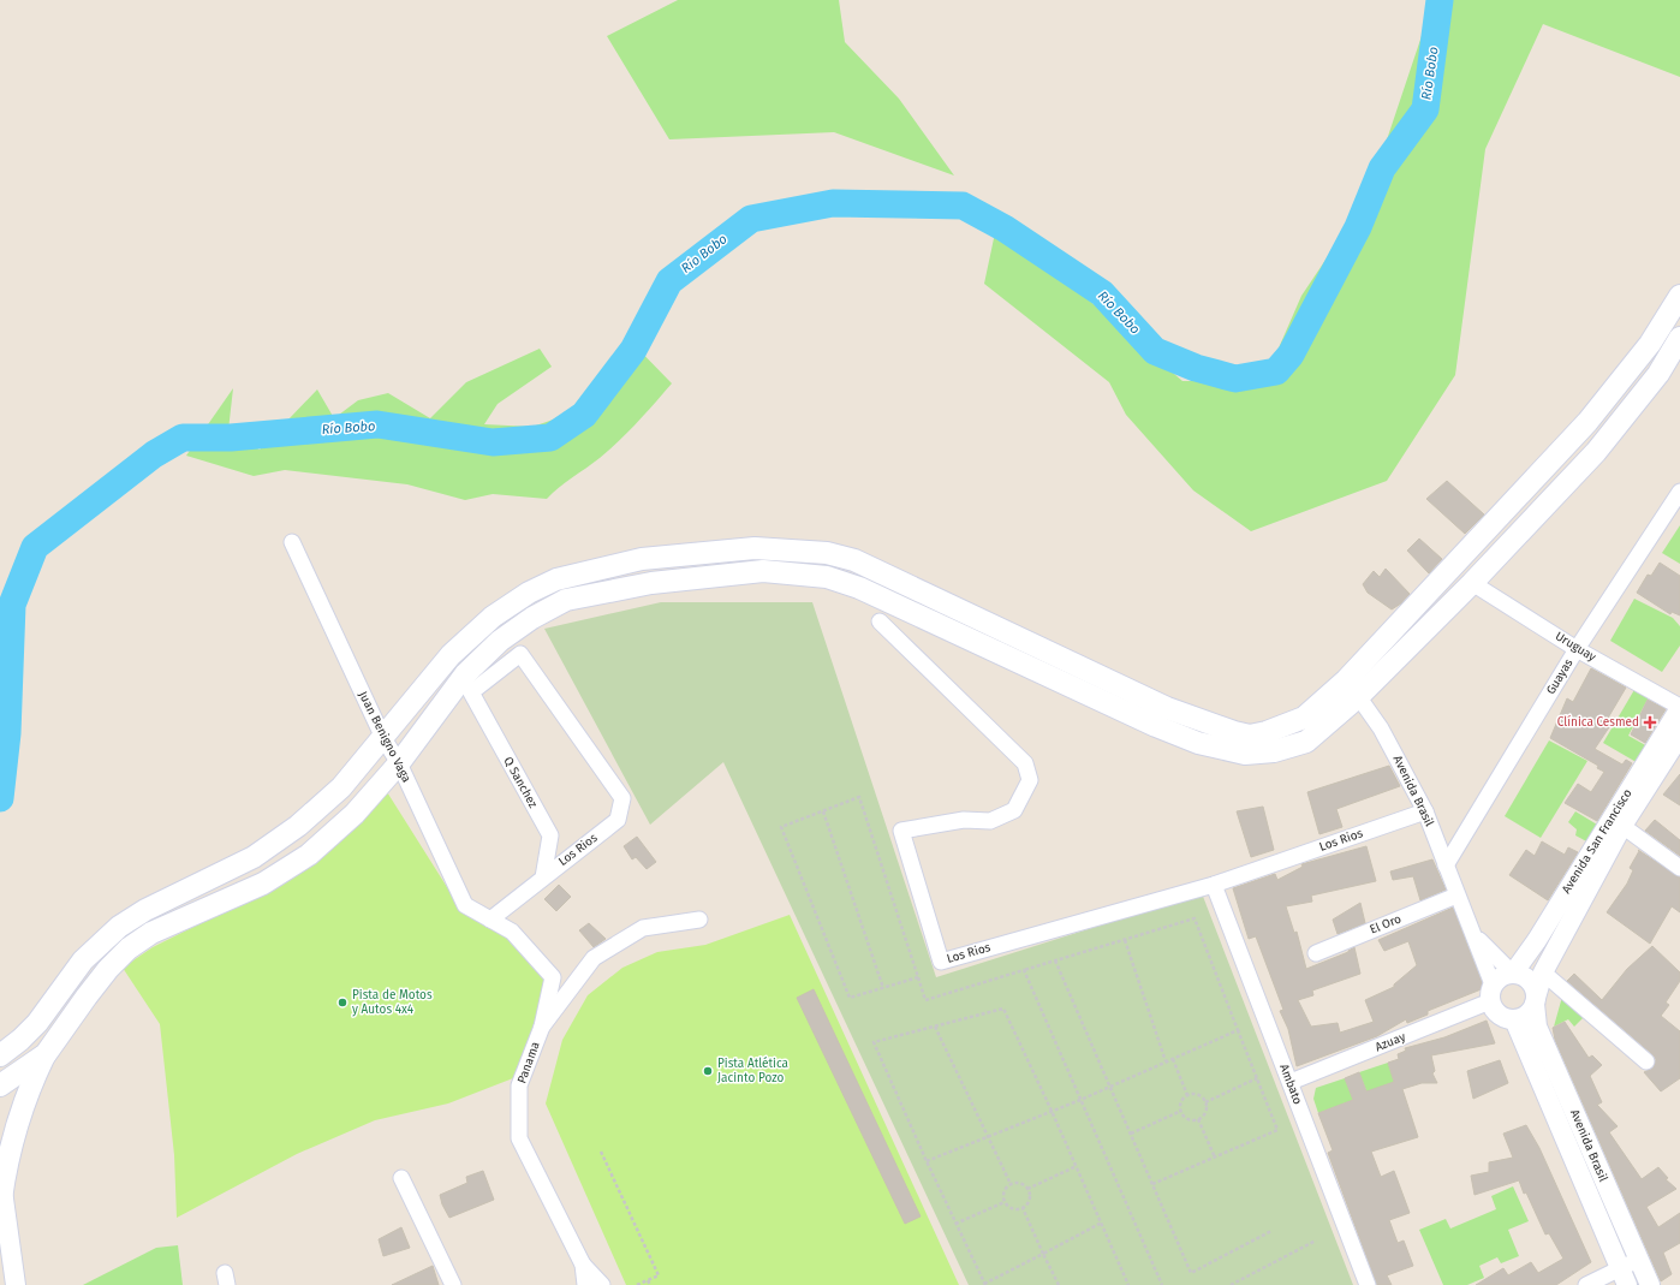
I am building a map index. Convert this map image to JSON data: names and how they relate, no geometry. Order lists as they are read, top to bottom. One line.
{"streets":{"street":["Uruguay","Guayas","Juan Benigno Vaga","Q Sanchez","Avenida Brasil","Los Rios","Avenida San Francisco","El Oro","Azuay","Panama","Ambato"]},"crossings":[["Uruguay","Guayas"],["Uruguay","Avenida San Francisco"],["Guayas","Avenida Brasil"],["Juan Benigno Vaga","Los Rios"],["Q Sanchez","Los Rios"],["Avenida Brasil","Los Rios"],["Avenida Brasil","Avenida San Francisco"],["Avenida Brasil","El Oro"],["Avenida Brasil","Azuay"],["Los Rios","Ambato"],["Avenida San Francisco","Azuay"],["Azuay","Ambato"]],"water":["Río Bobo"],"places":{"health":["Clínica Cesmed"],"other":["Pista de Motos y Autos 4x4","Pista Atlética Jacinto Pozo"]}}
